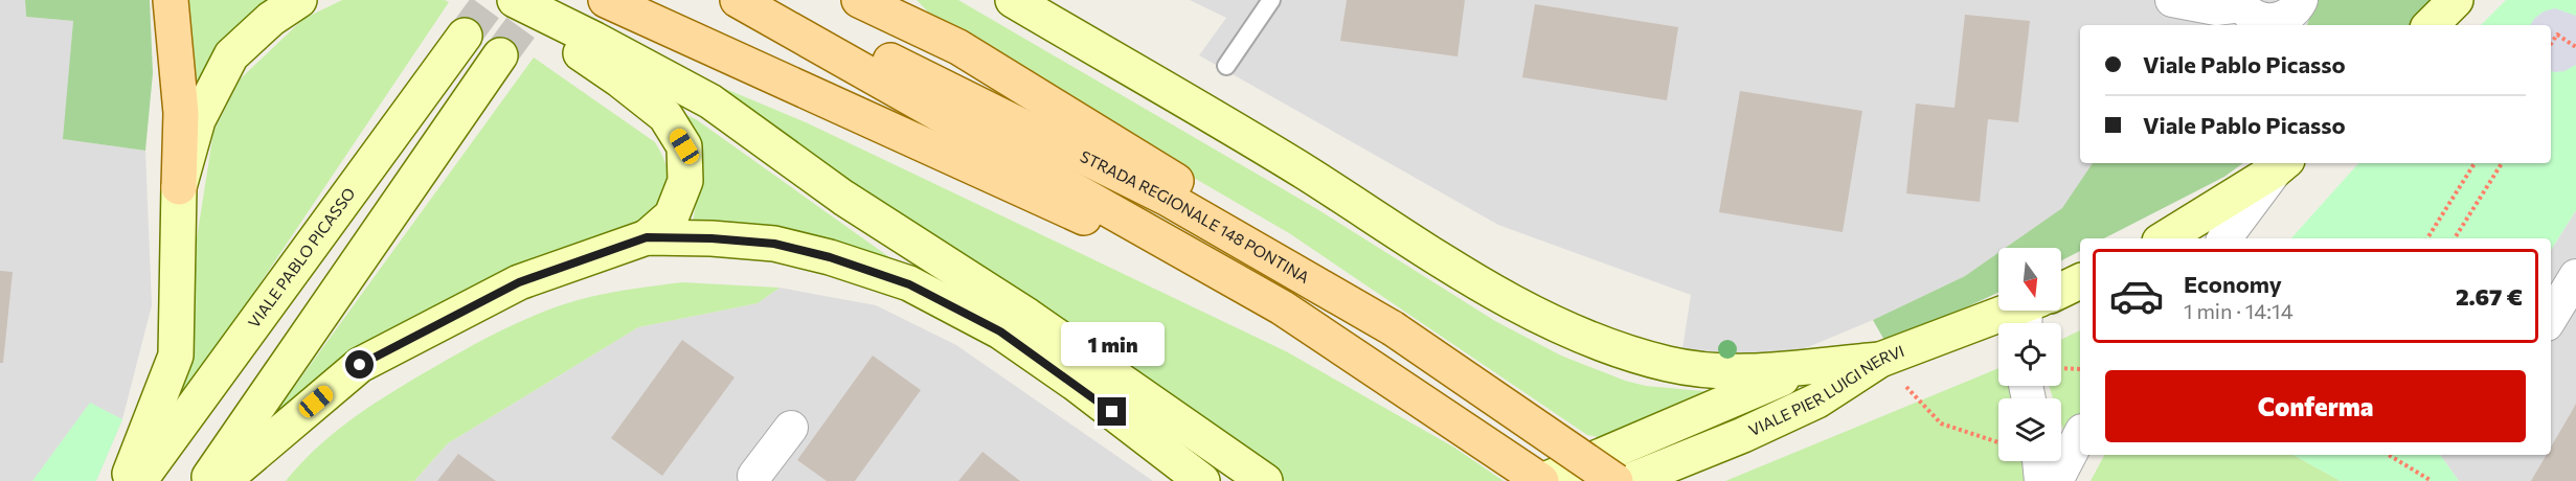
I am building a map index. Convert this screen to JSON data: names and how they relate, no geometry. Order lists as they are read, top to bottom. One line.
{"streets":{"main road":["STRADA REGIONALE 148 PONTINA"],"street":["VIALE PABLO PICASSO","VIALE PIER LUIGI NERVI"]},"north":"bottom","page":{"banner":["Viale Pablo Picasso","Viale Pablo Picasso"],"list":[{"name":"Economy","note":"1 min · 14:14","value":"2.67 €"}],"bubble":"1 min","buttons":"Conferma"}}
